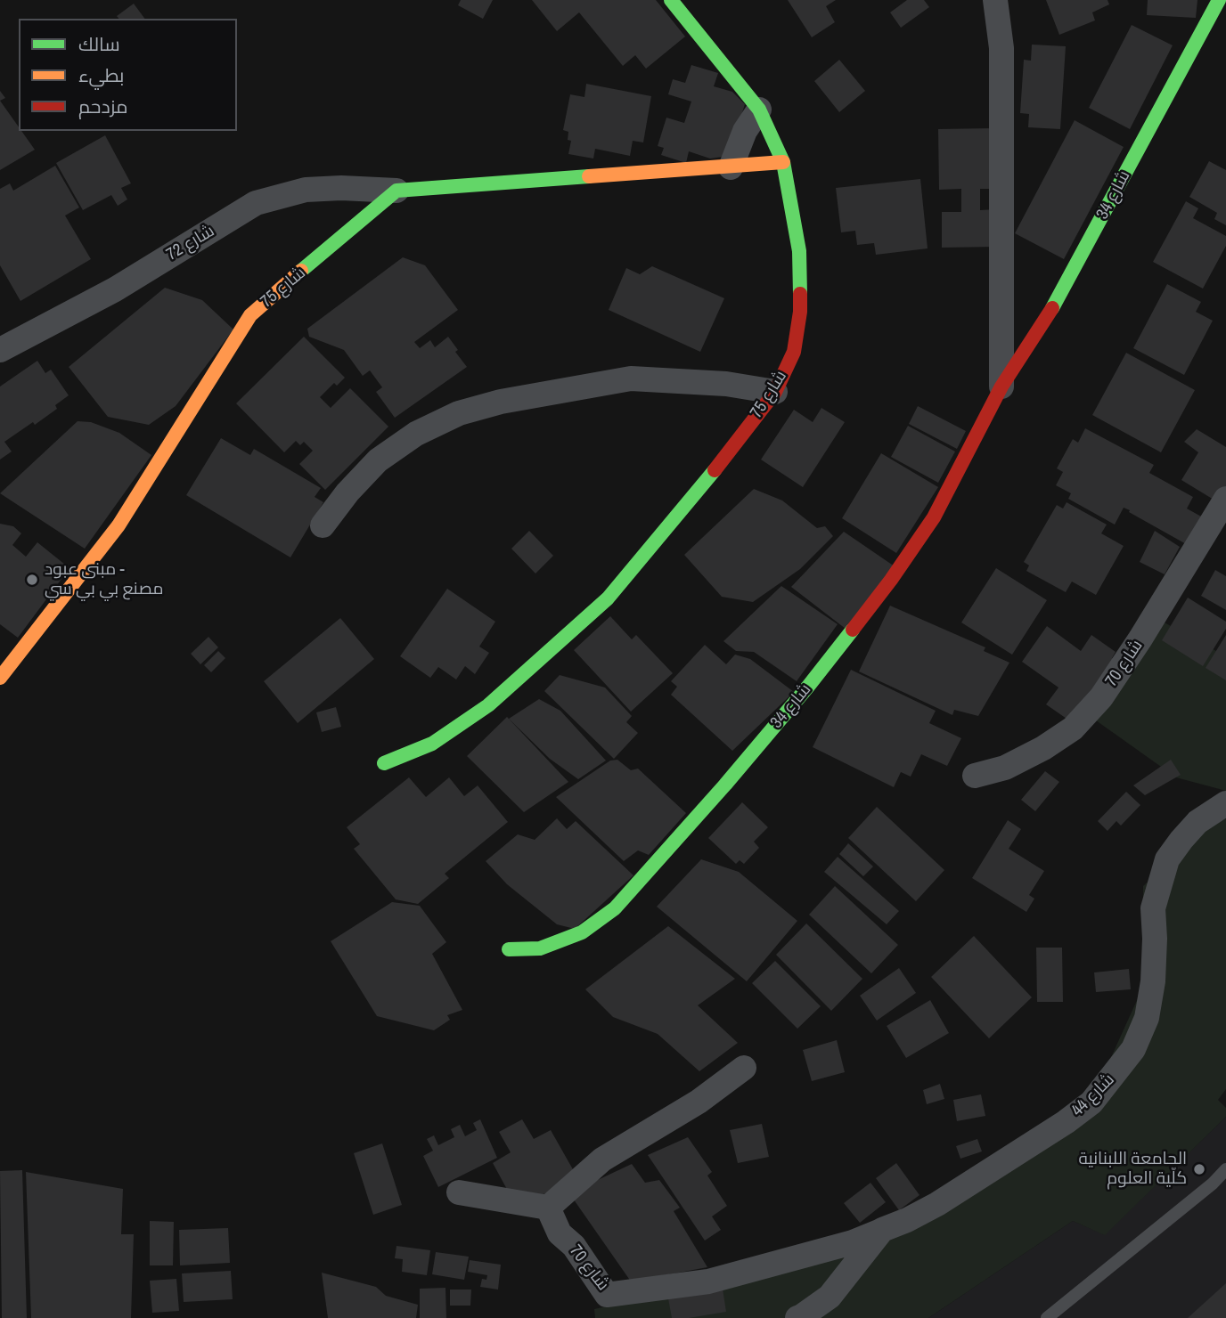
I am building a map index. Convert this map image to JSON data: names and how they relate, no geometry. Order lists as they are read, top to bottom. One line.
{"streets":{"street":["شارع 34","شارع 72","شارع 75","شارع 70","شارع 44"]},"crossings":[["شارع 72","شارع 75"],["شارع 70","شارع 44"]],"places":["مبنى عبود - مصنع بي بي سي","الجامعة اللبنانية كلّية العلوم"],"legend":["سالك","بطيء","مزدحم"]}
